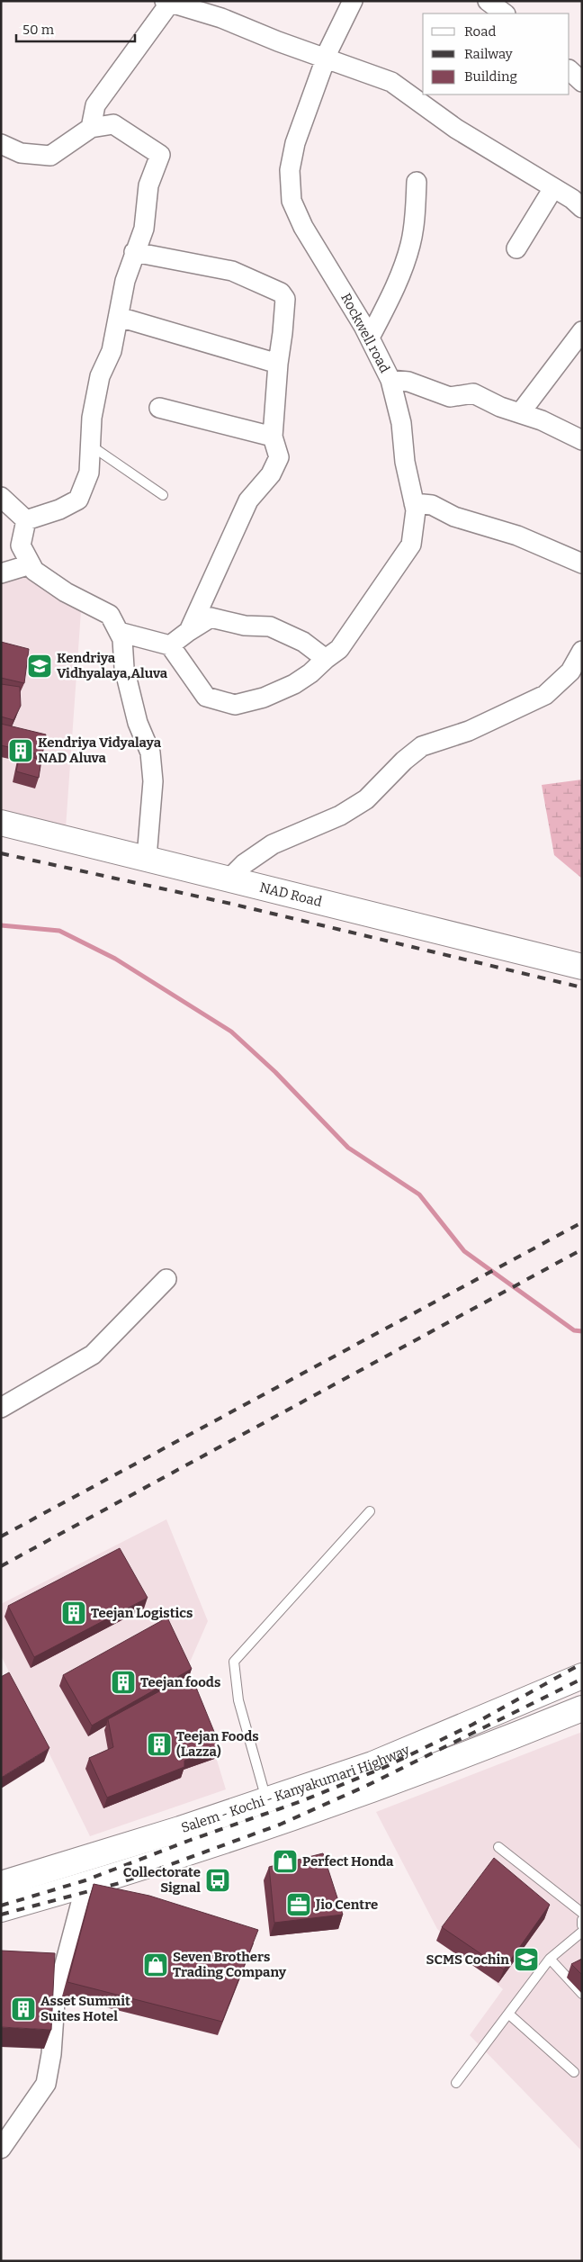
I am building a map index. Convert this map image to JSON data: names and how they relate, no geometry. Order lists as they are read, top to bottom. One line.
{"streets":{"main road":["NAD Road","Salem - Kochi - Kanyakumari Highway"],"street":["Rockwell road"]},"places":{"school or university":["Kendriya Vidhyalaya,Aluva","SCMS Cochin"],"building":["Kendriya Vidyalaya NAD Aluva","Teejan Logistics","Teejan foods","Teejan Foods (Lazza)","Asset Summit Suites Hotel"],"shop":["Perfect Honda","Seven Brothers Trading Company"],"bus stop":["Collectorate Signal"],"office":["Jio Centre"]},"legend":["Road","Railway","Building"],"scale_bar":"50 m"}
